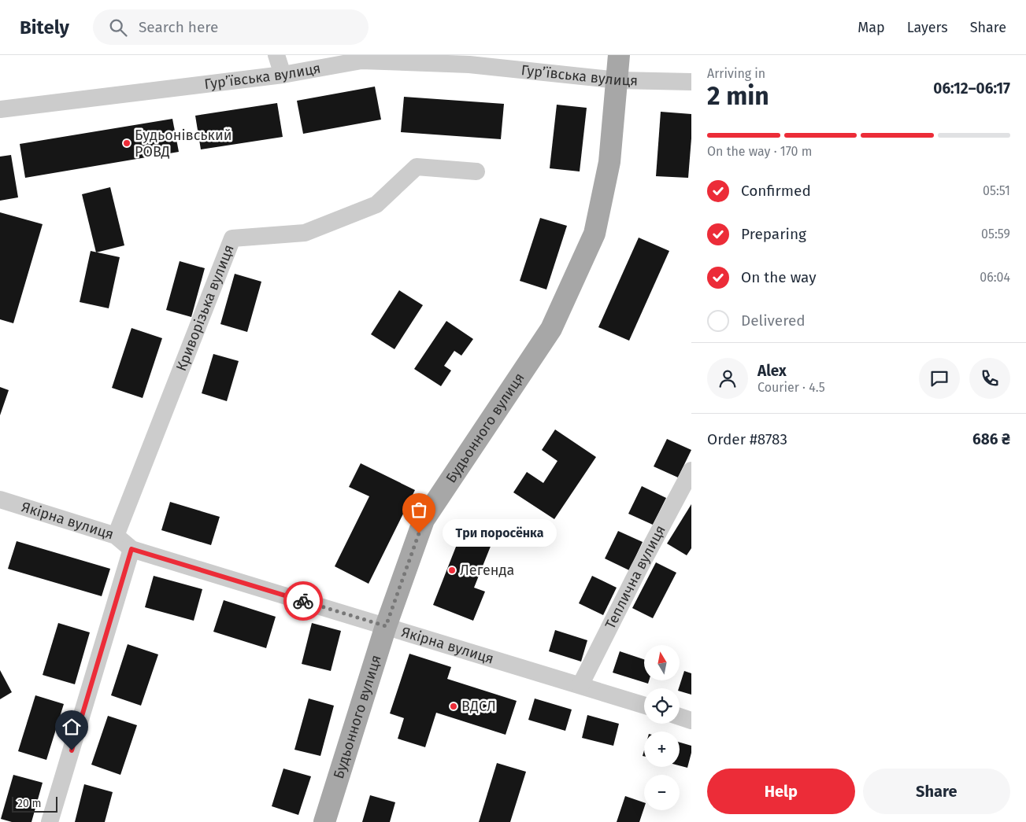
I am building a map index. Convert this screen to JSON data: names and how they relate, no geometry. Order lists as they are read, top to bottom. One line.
{"streets":{"main road":["Будьонного вулиця"],"street":["Гур’ївська вулиця","Криворізька вулиця","Якірна вулиця","Теплична вулиця"]},"crossings":[["Гур’ївська вулиця","Будьонного вулиця"],["Криворізька вулиця","Якірна вулиця"],["Будьонного вулиця","Якірна вулиця"],["Якірна вулиця","Теплична вулиця"]],"places":["Будьонівський РОВД","Три поросёнка","Легенда","ВДСЛ"],"scale_bar":"20 m","north":"top","page":{"header":"Bitely","search":"Search here","nav":["Map","Layers","Share"],"heading":["2 min","Arriving in","06:12–06:17"],"panel":["Alex","Courier · 4.5","Order #8783","686 ₴"],"bar":"On the way · 170 m","list":[["Confirmed","05:51"],["Preparing","05:59"],["On the way","06:04"],"Delivered"],"bubble":"Три поросёнка","map_buttons":["+","−"],"buttons":["Help","Share"],"scale":"20 m"}}
